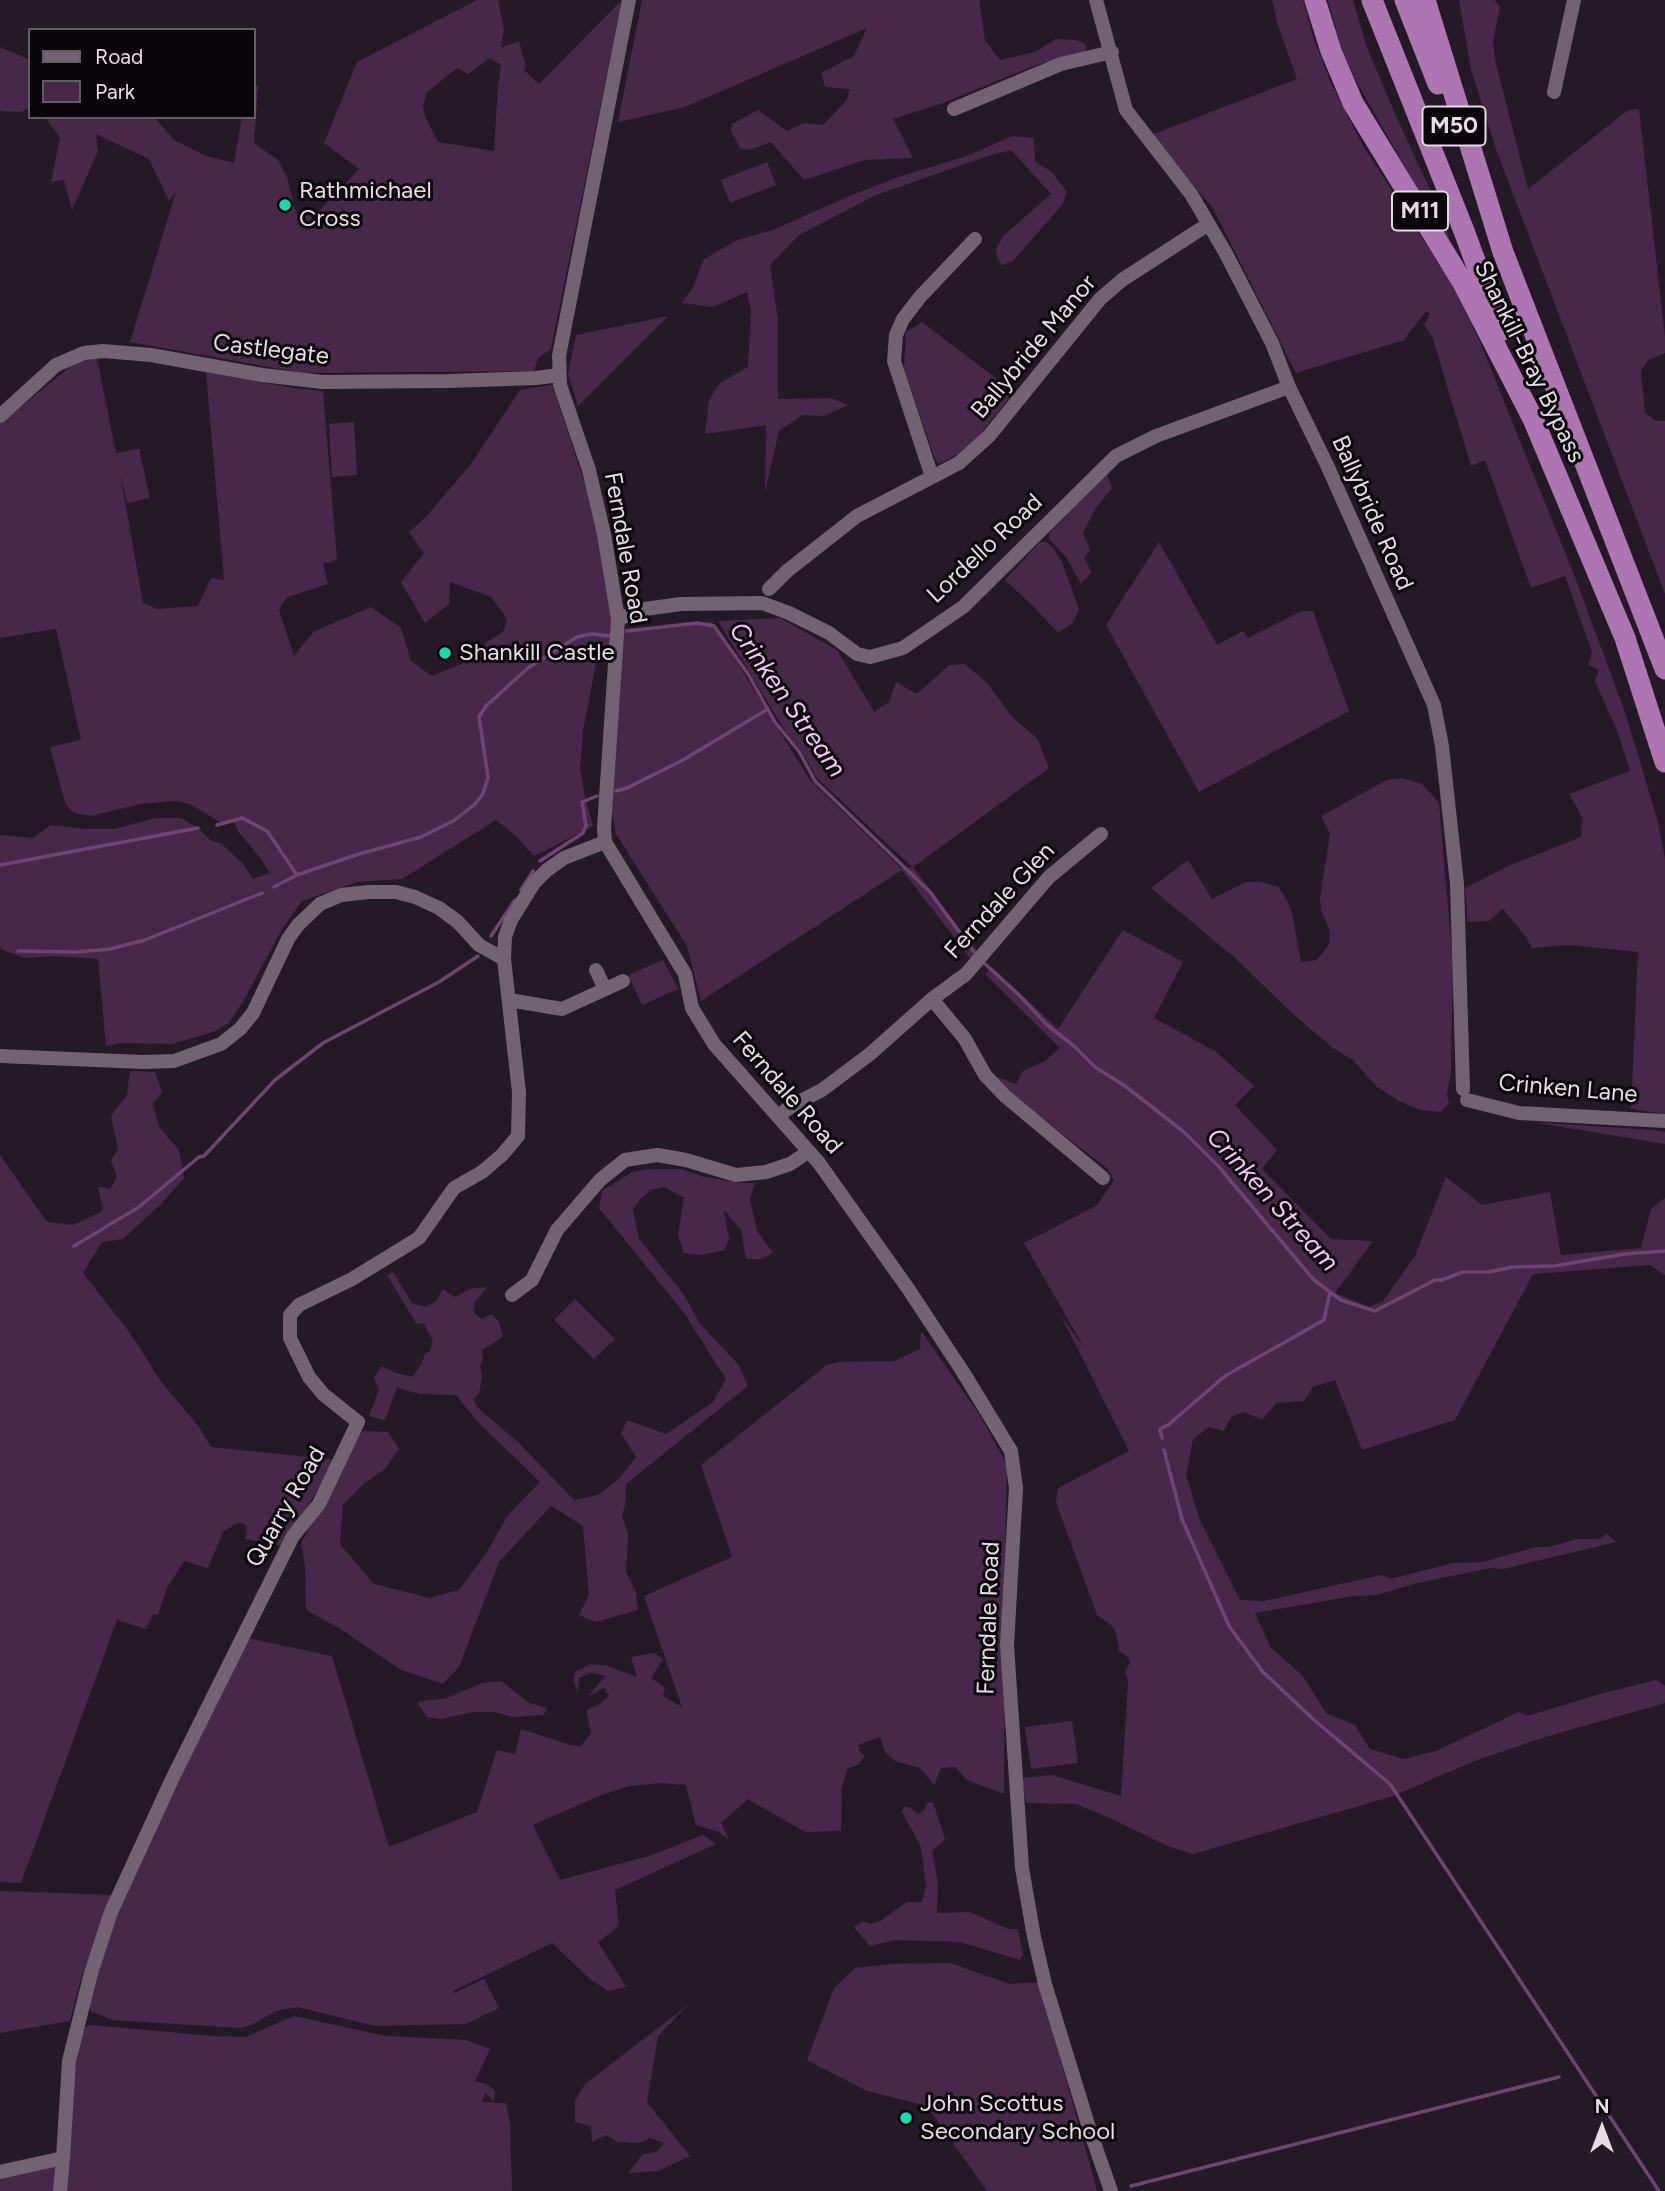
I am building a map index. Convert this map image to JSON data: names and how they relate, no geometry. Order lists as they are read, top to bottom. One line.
{"streets":{"highway":["M50","M11","Shankill-Bray Bypass"],"street":["Ballybride Manor","Castlegate","Ballybride Road","Ferndale Road","Lordello Road","Ferndale Glen","Crinken Lane","Quarry Road"]},"crossings":[["M50","Shankill-Bray Bypass"],["Ballybride Manor","Ballybride Road"],["Castlegate","Ferndale Road"],["Ballybride Road","Lordello Road"],["Ballybride Road","Crinken Lane"],["Ferndale Road","Lordello Road"],["Ferndale Road","Ferndale Glen"],["Ferndale Road","Quarry Road"]],"water":["Crinken Stream"],"places":["Rathmichael Cross","Shankill Castle","John Scottus Secondary School"],"legend":["Road","Park"],"north":"top"}
